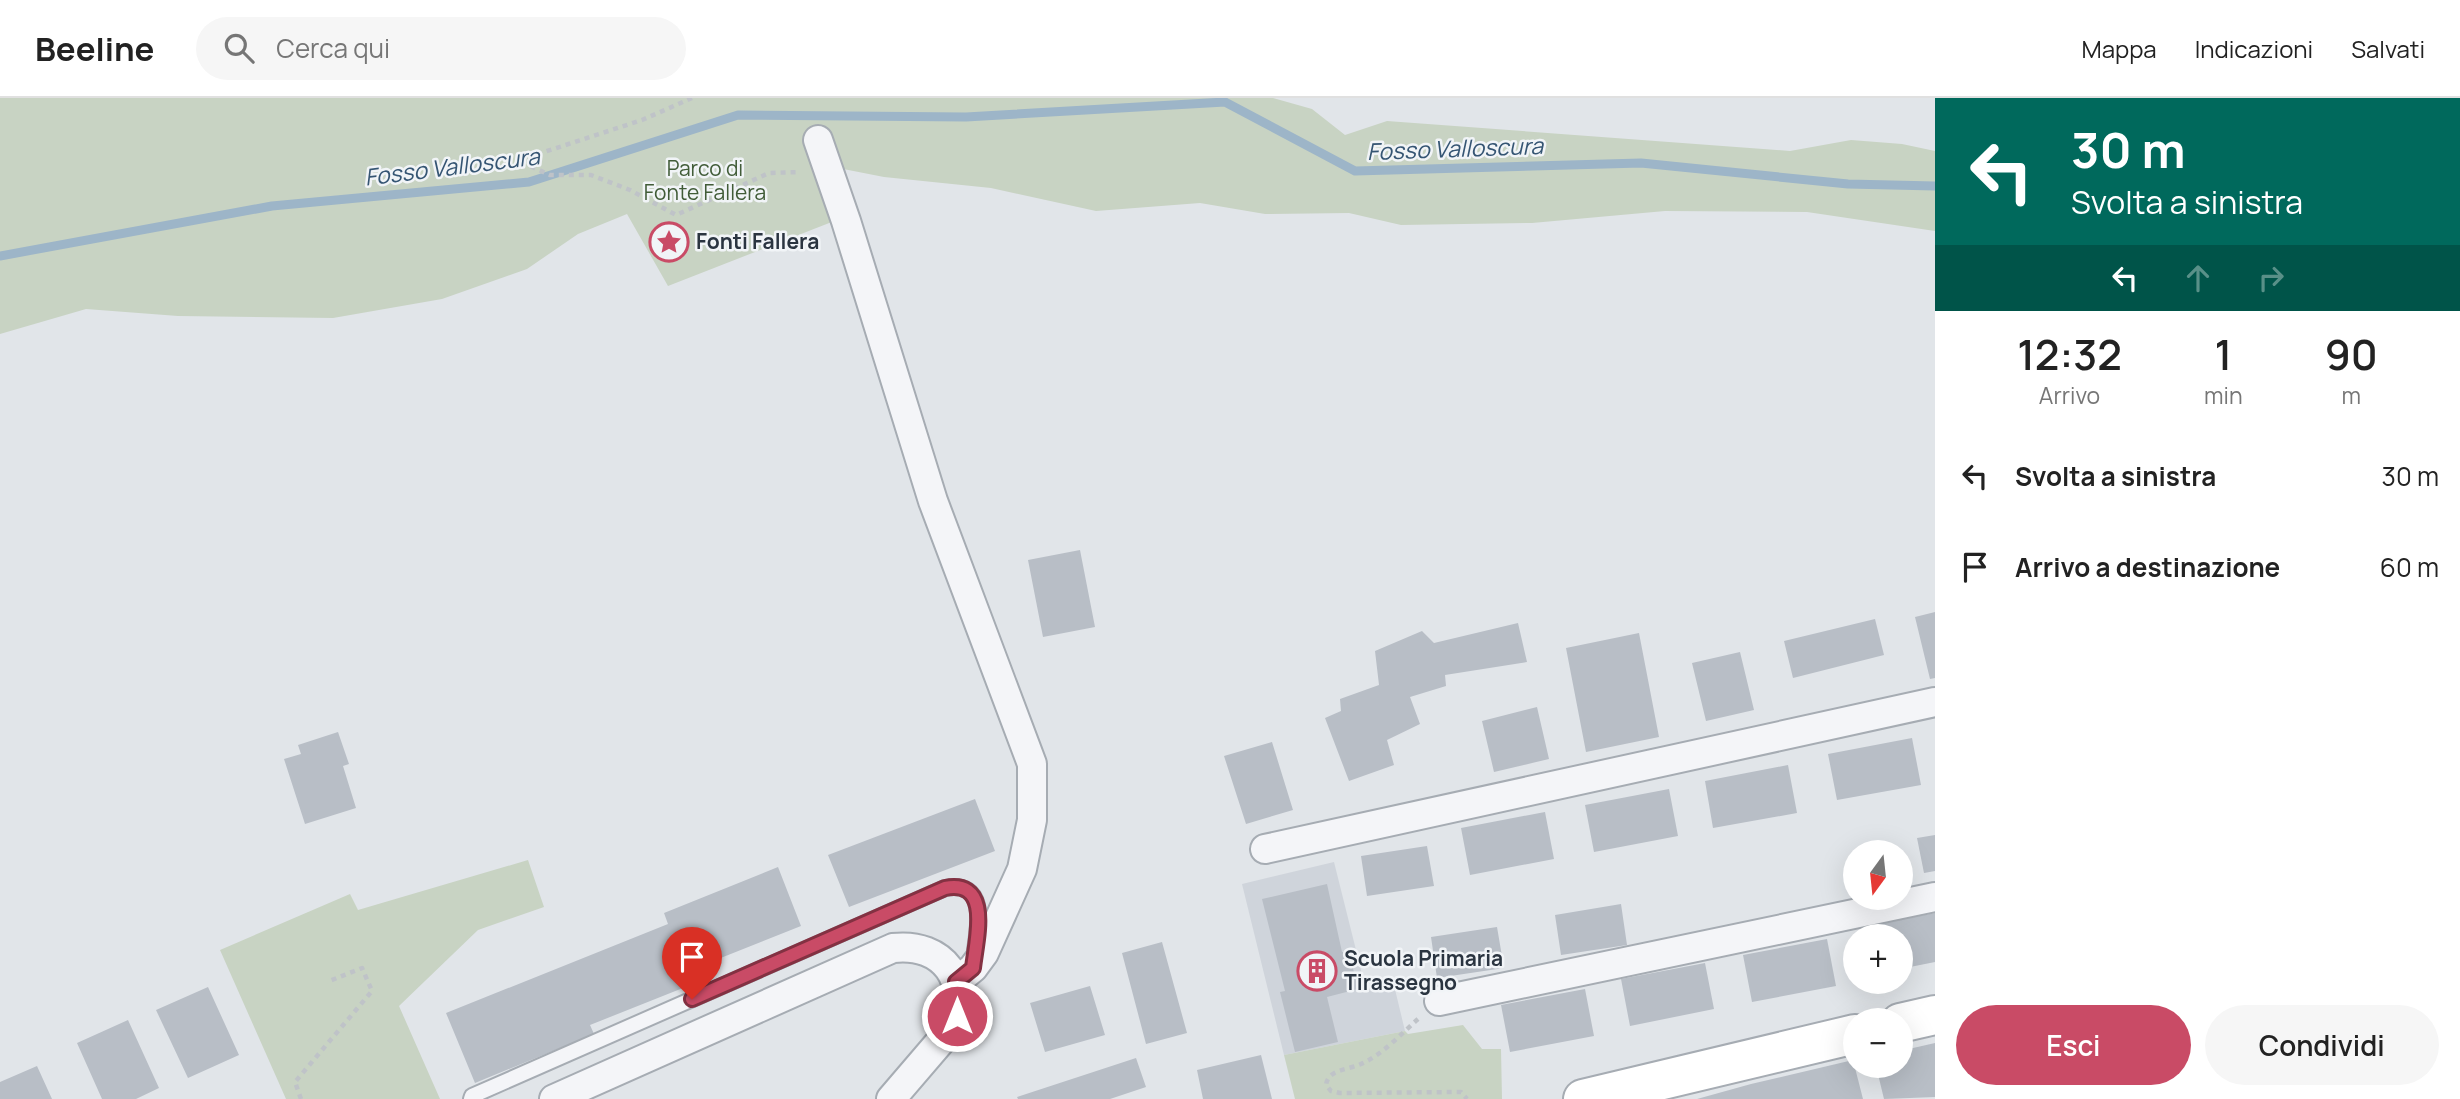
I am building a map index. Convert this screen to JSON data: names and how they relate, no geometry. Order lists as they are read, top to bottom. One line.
{"water":["Fosso Valloscura"],"parks":["Parco di Fonte Fallera"],"places":{"place":["Fonti Fallera"],"building":["Scuola Primaria Tirassegno"]},"north":"bottom","page":{"header":"Beeline","search":"Cerca qui","nav":["Mappa","Indicazioni","Salvati"],"turn":["30 m","Svolta a sinistra"],"eta":["12:32","Arrivo","1","min","90","m"],"list":[{"name":"Svolta a sinistra","value":"30 m"},{"name":"Arrivo a destinazione","value":"60 m"}],"map_buttons":["+","−"],"buttons":["Esci","Condividi"]}}
